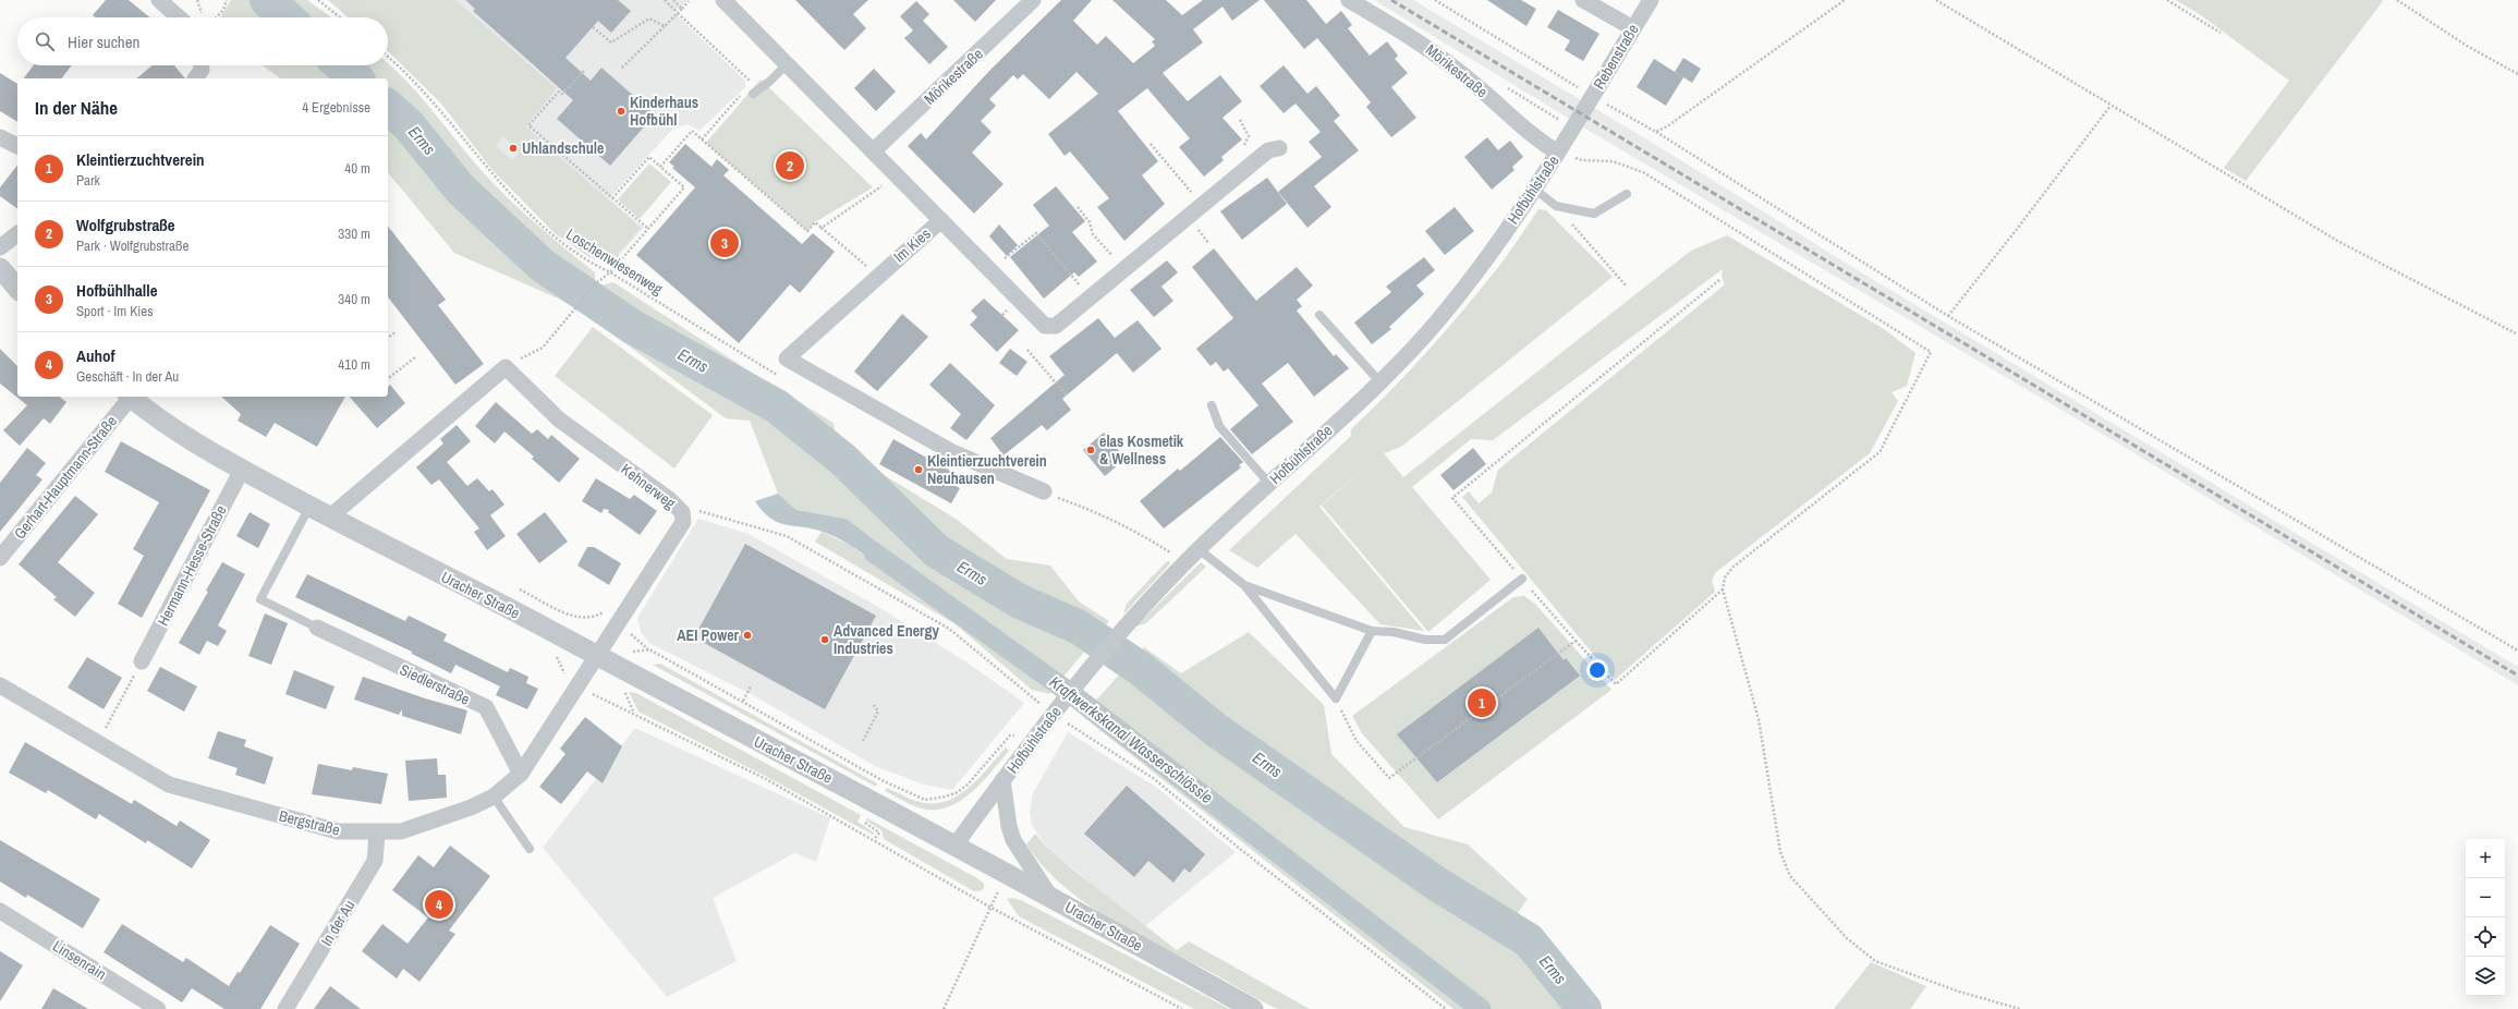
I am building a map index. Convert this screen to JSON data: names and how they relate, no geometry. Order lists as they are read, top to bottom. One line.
{"streets":{"street":["Rebenstraße","Mörikestraße","Hofbühlstraße","Im Kies","Gerhart-Hauptmann-Straße","Kehnerweg","Hermann-Hesse-Straße","Uracher Straße","Siedlerstraße","Bergstraße","In der Au","Linsenrain"],"path":["Loschenwiesenweg"]},"crossings":[["Rebenstraße","Hofbühlstraße"],["Mörikestraße","Hofbühlstraße"],["Hofbühlstraße","Uracher Straße"],["Kehnerweg","Uracher Straße"],["Kehnerweg","Bergstraße"],["Hermann-Hesse-Straße","Uracher Straße"],["Uracher Straße","Bergstraße"],["Siedlerstraße","Bergstraße"],["Bergstraße","In der Au"]],"water":["Erms","Kraftwerkskanal Wasserschlössle"],"places":["Kinderhaus Hofbühl","Uhlandschule","elas Kosmetik & Wellness","Kleintierzuchtverein Neuhausen","AEI Power","Advanced Energy Industries"],"page":{"search":"Hier suchen","heading":["In der Nähe","4 Ergebnisse"],"list":[{"mark":"1","name":"Kleintierzuchtverein","note":"Park","value":"40 m"},{"mark":"2","name":"Wolfgrubstraße","note":"Park · Wolfgrubstraße","value":"330 m"},{"mark":"3","name":"Hofbühlhalle","note":"Sport · Im Kies","value":"340 m"},{"mark":"4","name":"Auhof","note":"Geschäft · In der Au","value":"410 m"}],"pins":["2","3","1","4"],"map_buttons":["+","−"]}}
